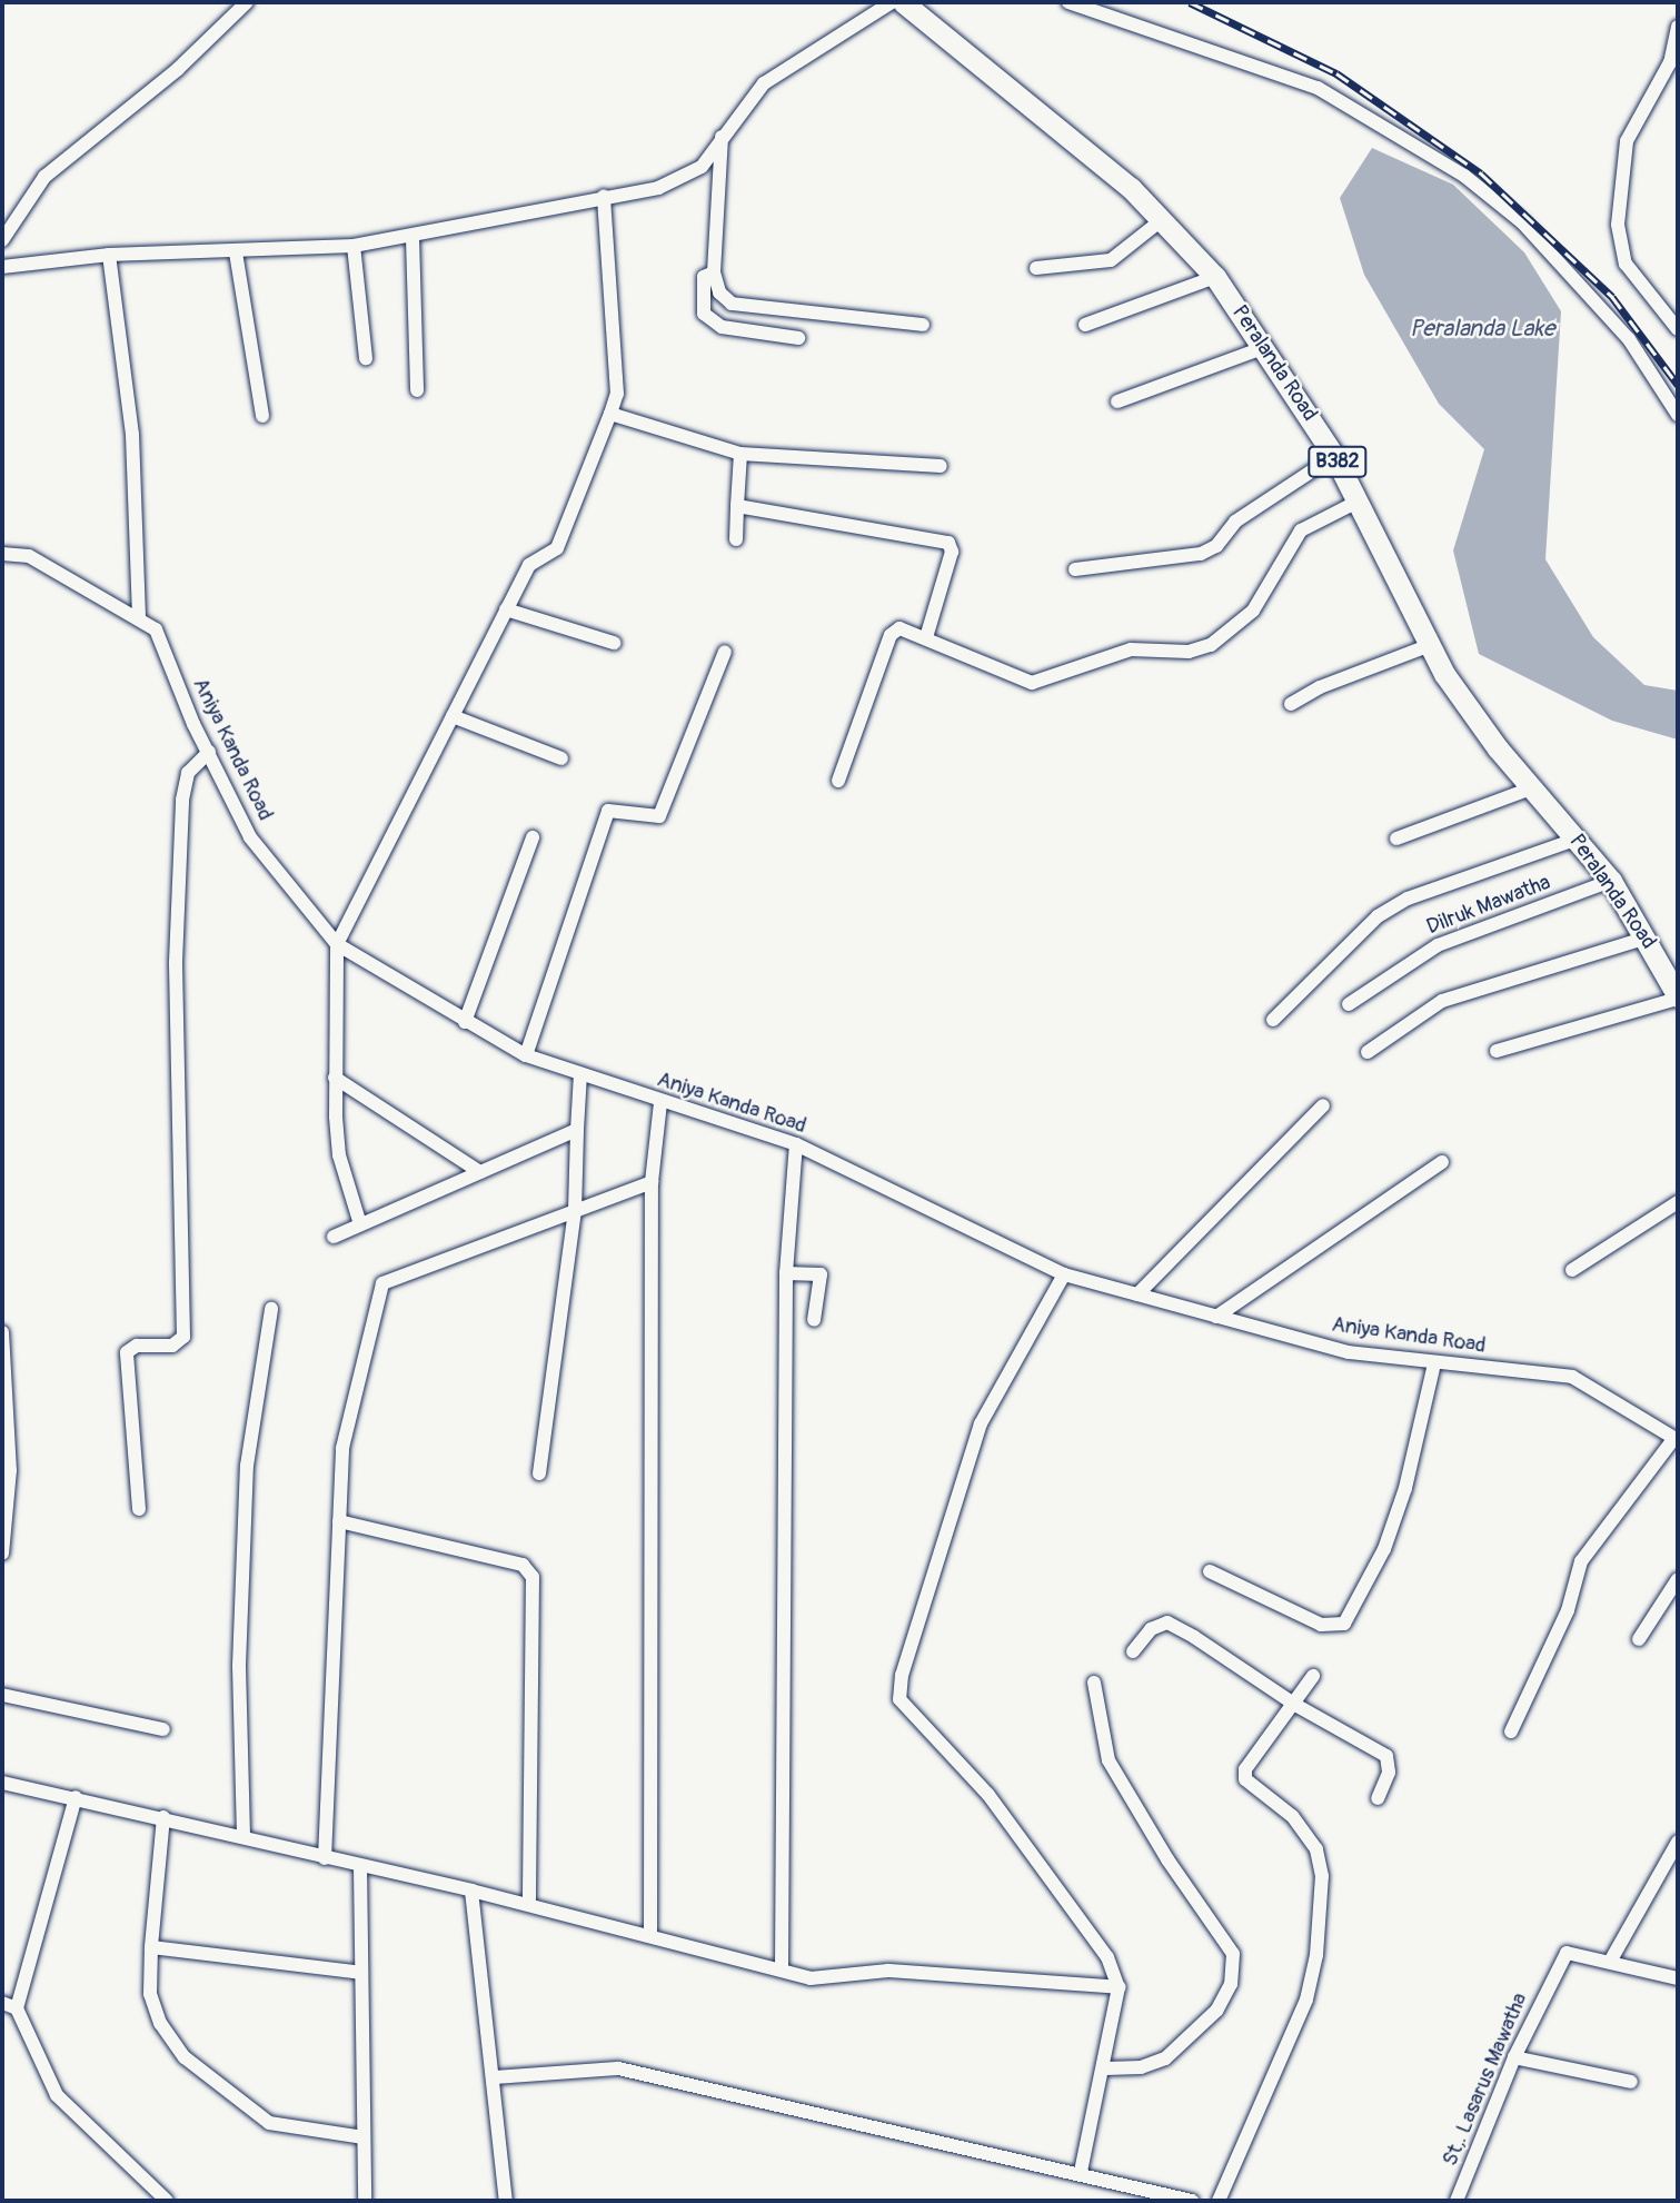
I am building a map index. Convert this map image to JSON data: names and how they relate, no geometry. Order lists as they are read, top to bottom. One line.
{"streets":{"main road":["Peralanda Road","B382"],"street":["Aniya Kanda Road","Dilruk Mawatha","St,. Lasarus Mawatha"]},"crossings":[["Peralanda Road","Dilruk Mawatha"]],"water":["Peralanda Lake"]}
